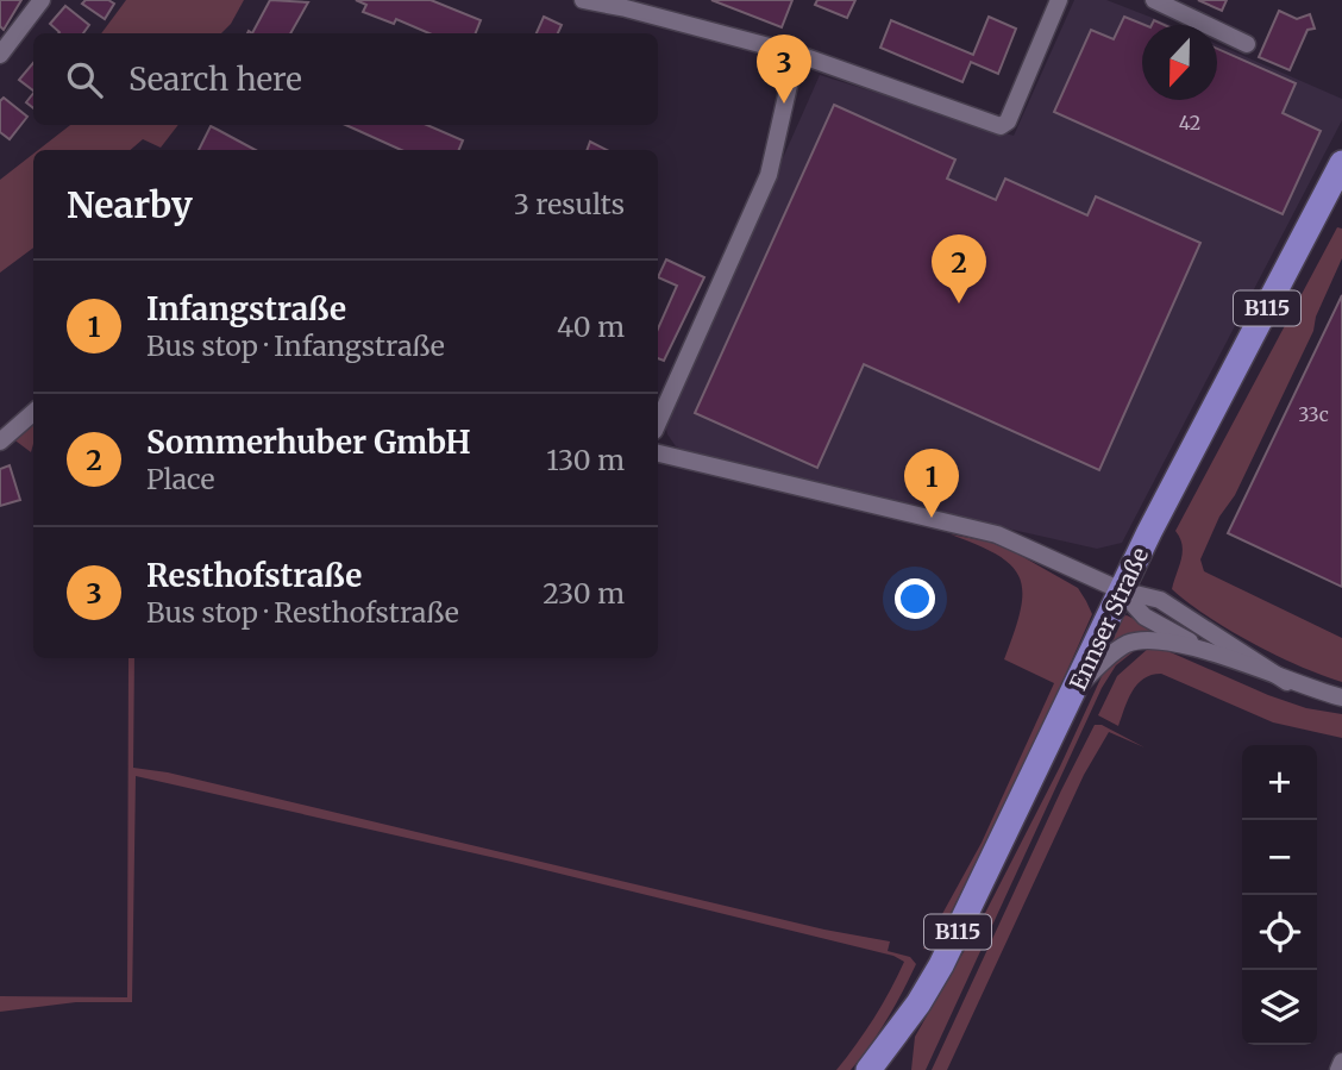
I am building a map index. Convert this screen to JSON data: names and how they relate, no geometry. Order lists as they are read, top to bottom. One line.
{"streets":{"main road":["B115","Ennser Straße"]},"house_numbers":["42","33c"],"north":"bottom","page":{"search":"Search here","pins":["3","2","1"],"heading":["Nearby","3 results"],"list":[{"mark":"1","name":"Infangstraße","note":"Bus stop · Infangstraße","value":"40 m"},{"mark":"2","name":"Sommerhuber GmbH","note":"Place","value":"130 m"},{"mark":"3","name":"Resthofstraße","note":"Bus stop · Resthofstraße","value":"230 m"}],"map_buttons":["+","−"]}}
